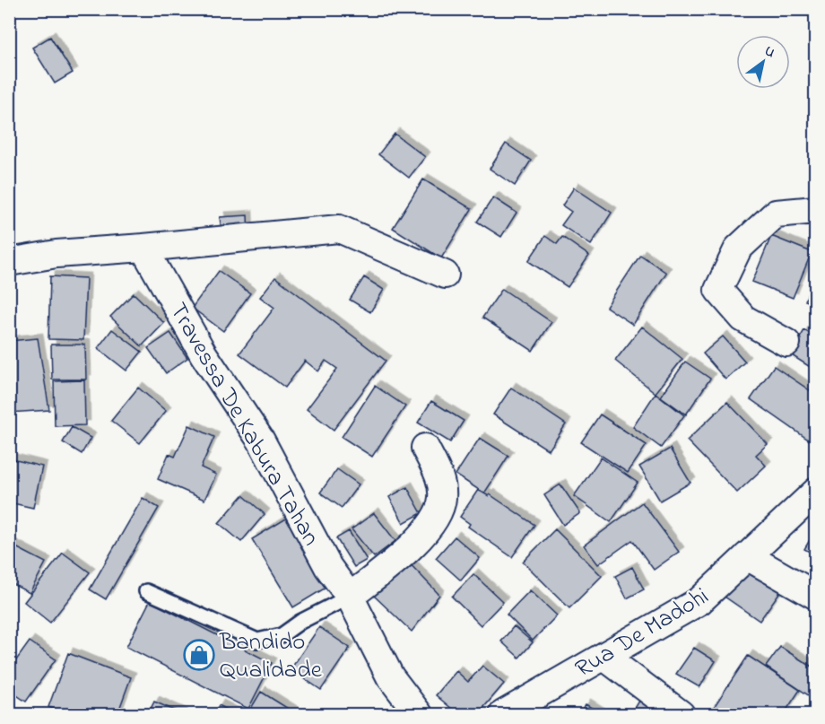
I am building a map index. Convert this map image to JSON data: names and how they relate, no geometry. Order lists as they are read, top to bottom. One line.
{"streets":{"street":["Travessa De Kabura Tahan","Rua De Madohi"]},"places":{"shop":["Bandido Qualidade"]},"north":"top right"}
